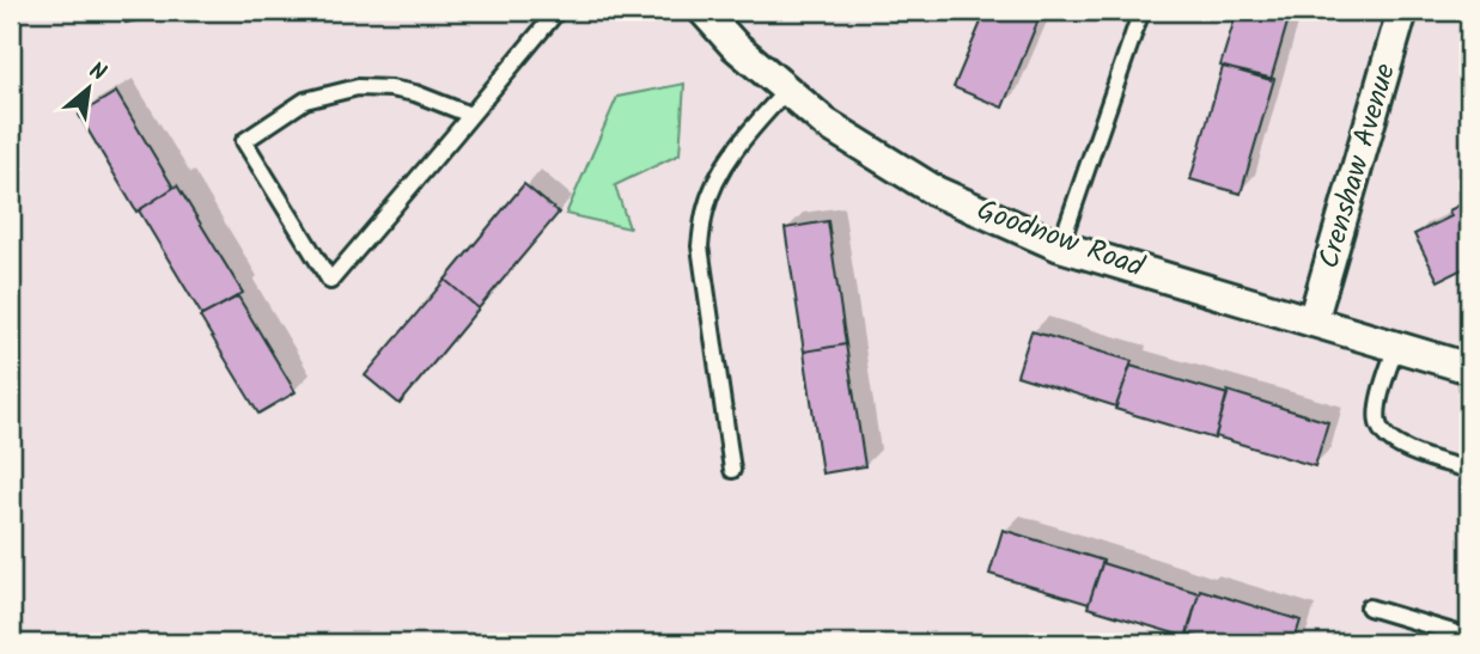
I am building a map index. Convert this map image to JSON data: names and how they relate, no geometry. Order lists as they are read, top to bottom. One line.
{"streets":{"street":["Crenshaw Avenue","Goodnow Road"]},"crossings":[["Crenshaw Avenue","Goodnow Road"]],"north":"top right"}
